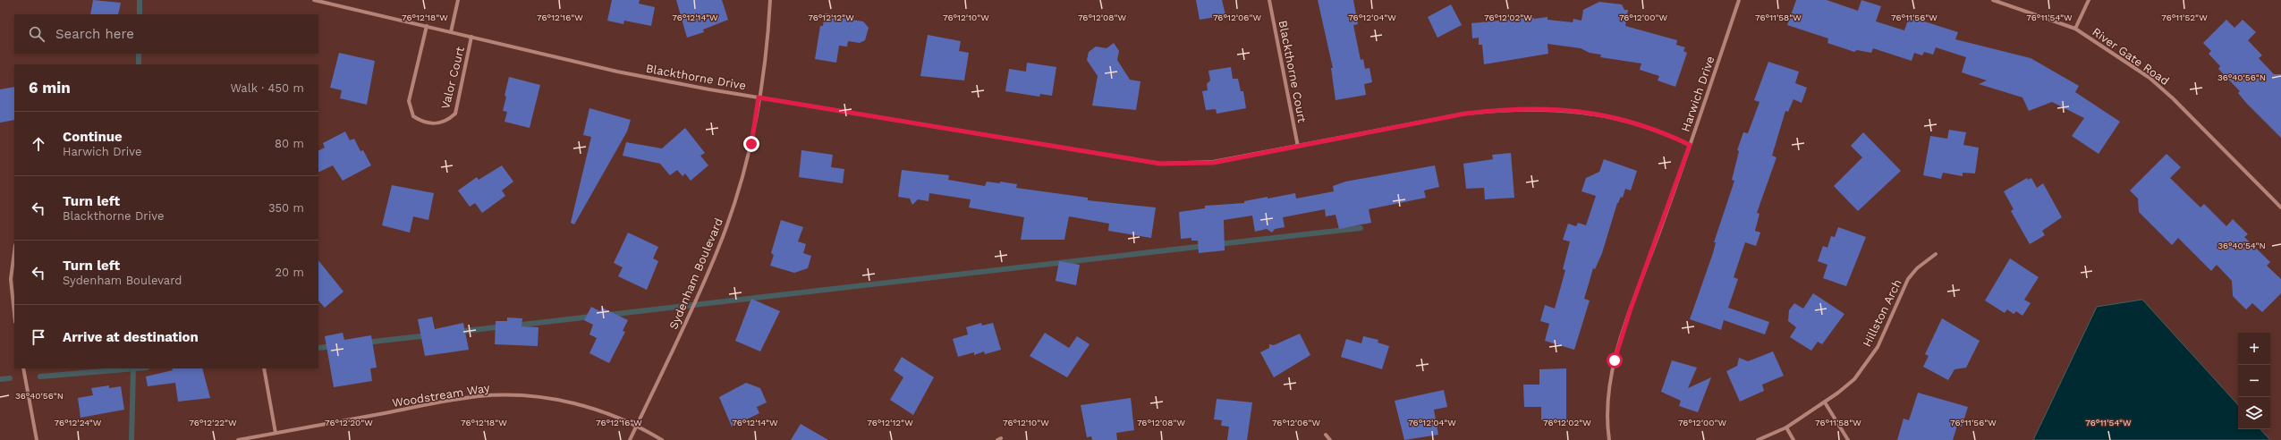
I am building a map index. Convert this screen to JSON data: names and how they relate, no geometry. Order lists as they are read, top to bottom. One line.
{"streets":{"street":["River Gate Road","Blackthorne Court","Blackthorne Drive","Valor Court","Harwich Drive","Sydenham Boulevard","Hillston Arch","Woodstream Way"]},"crossings":[["Blackthorne Court","Blackthorne Drive"],["Blackthorne Drive","Valor Court"],["Blackthorne Drive","Harwich Drive"],["Blackthorne Drive","Sydenham Boulevard"],["Sydenham Boulevard","Woodstream Way"]],"page":{"search":"Search here","heading":["6 min","Walk · 450 m"],"list":[["Continue","Harwich Drive","80 m"],["Turn left","Blackthorne Drive","350 m"],["Turn left","Sydenham Boulevard","20 m"],"Arrive at destination"],"map_buttons":["+","−"]},"coordinates":["76°12'18\"W","76°12'16\"W","76°12'14\"W","76°12'12\"W","76°12'10\"W","76°12'08\"W","76°12'06\"W","76°12'04\"W","76°12'02\"W","76°12'00\"W","76°11'58\"W","76°11'56\"W","76°11'54\"W","76°11'52\"W","36°40'56\"N","36°40'54\"N","76°12'24\"W","76°12'22\"W","76°12'20\"W"]}
